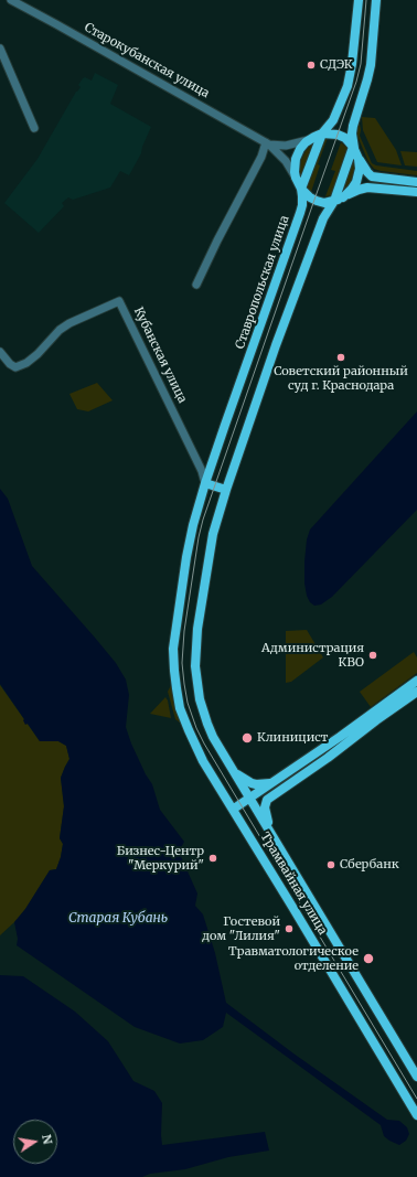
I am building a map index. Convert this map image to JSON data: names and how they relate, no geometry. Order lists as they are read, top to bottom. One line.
{"streets":{"main road":["Ставропольская улица","Трамвайная улица"],"street":["Старокубанская улица","Кубанская улица"]},"crossings":[["Старокубанская улица","Ставропольская улица"],["Ставропольская улица","Кубанская улица"],["Ставропольская улица","Трамвайная улица"]],"water":["Старая Кубань"],"places":["СДЭК","Советский районный суд г. Краснодара","Администрация КВО","Клиницист","Бизнес-Центр \"Меркурий\"","Сбербанк","Гостевой дом \"Лилия\"","Травматологическое отделение"],"north":"right"}
